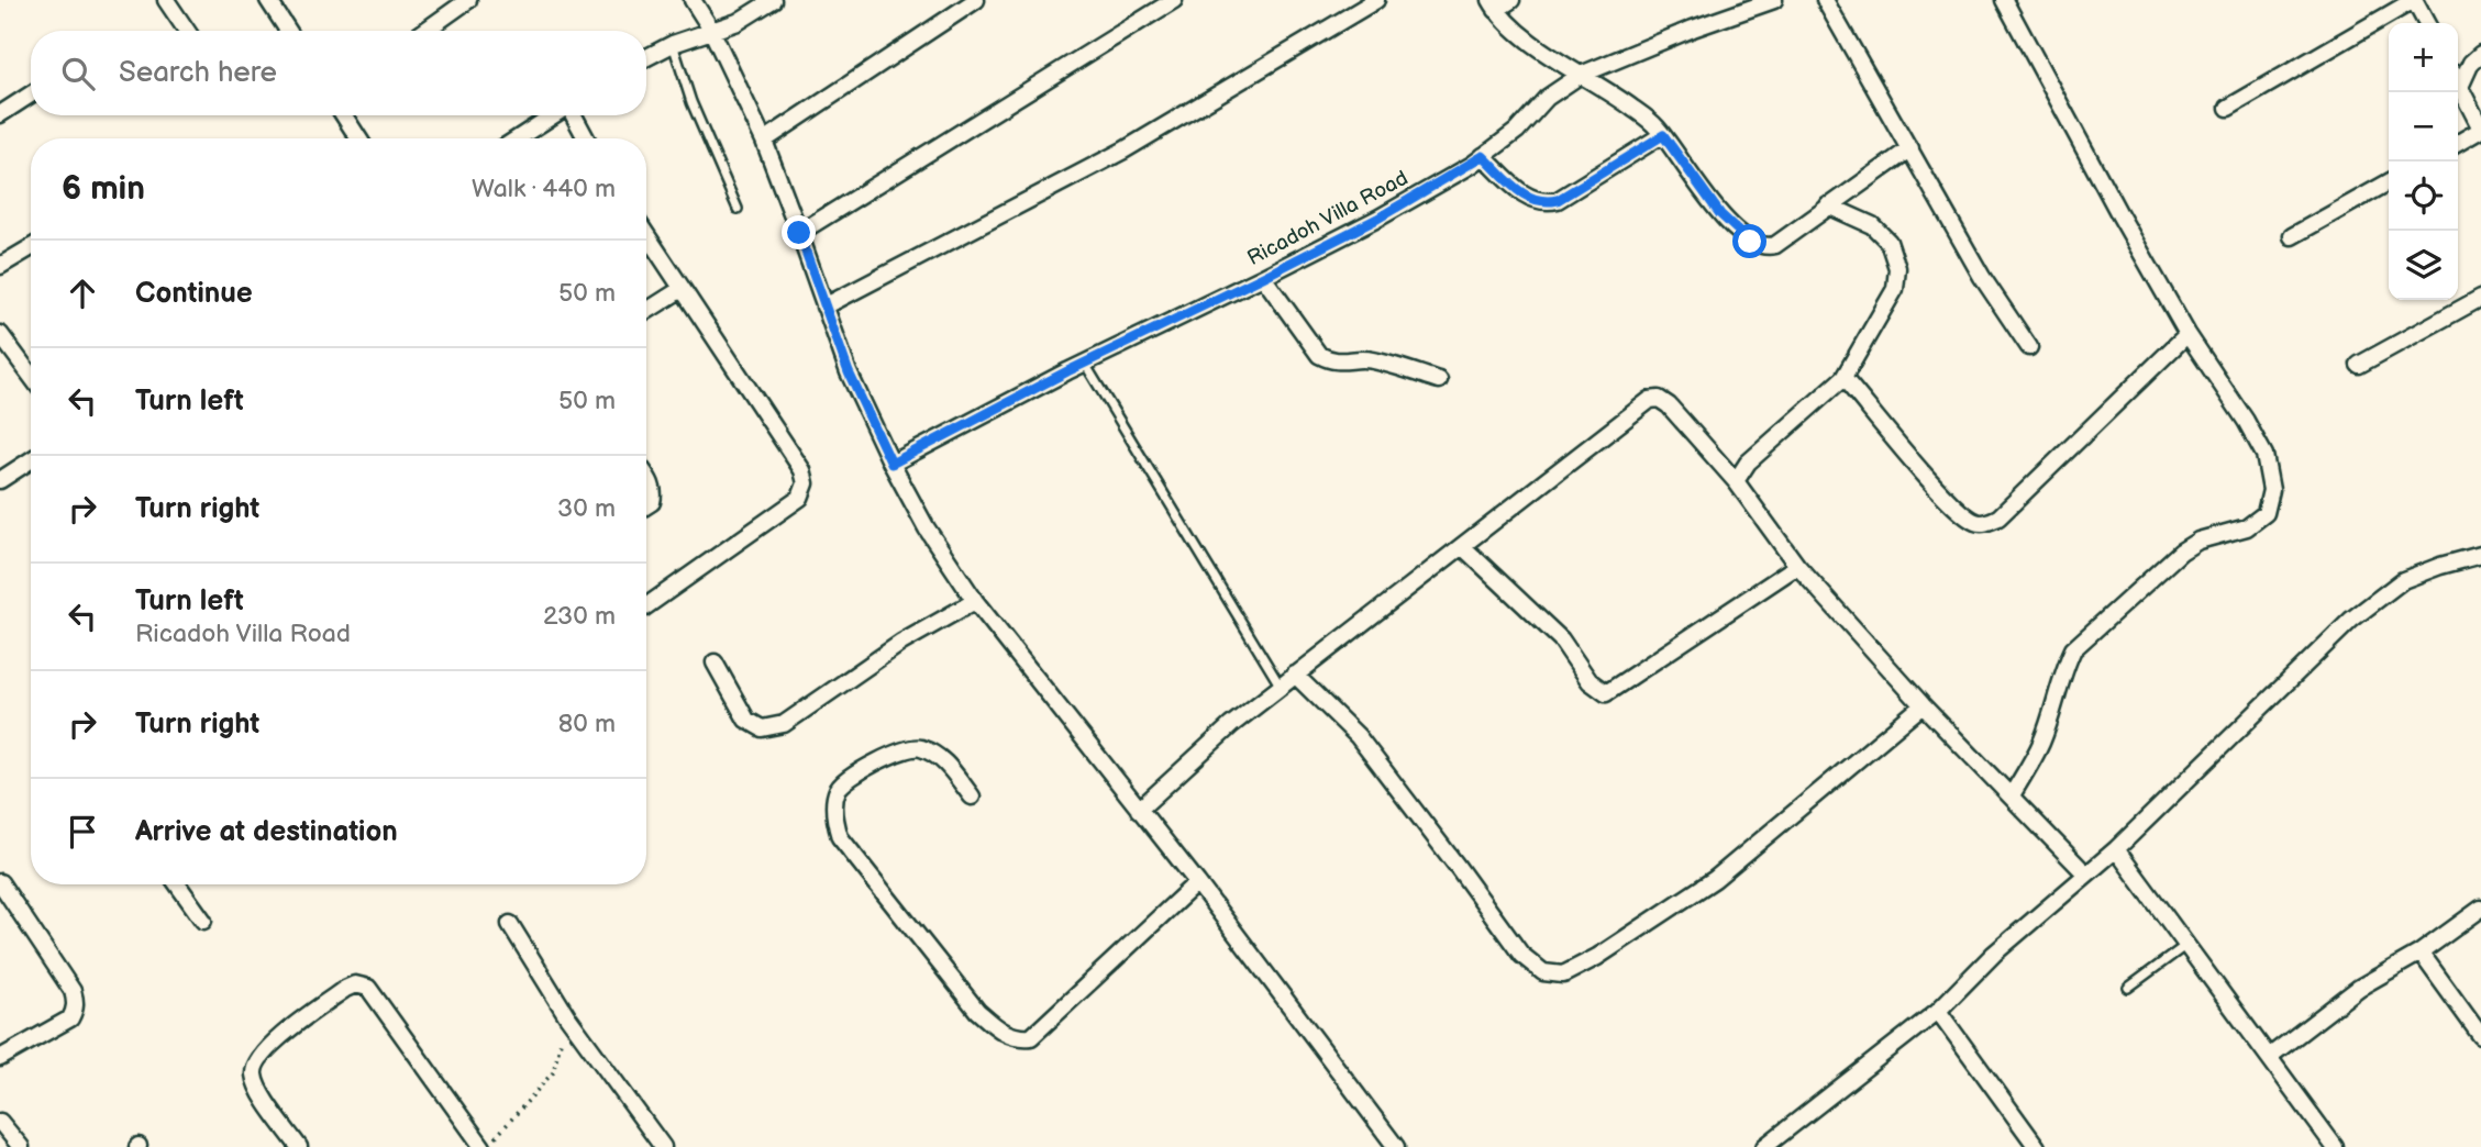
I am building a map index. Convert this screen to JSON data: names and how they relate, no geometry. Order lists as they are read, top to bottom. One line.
{"streets":{"street":["Ricadoh Villa Road"]},"page":{"map_buttons":["+","−"],"search":"Search here","heading":["6 min","Walk · 440 m"],"list":[["Continue","50 m"],["Turn left","50 m"],["Turn right","30 m"],["Turn left","Ricadoh Villa Road","230 m"],["Turn right","80 m"],"Arrive at destination"]}}
